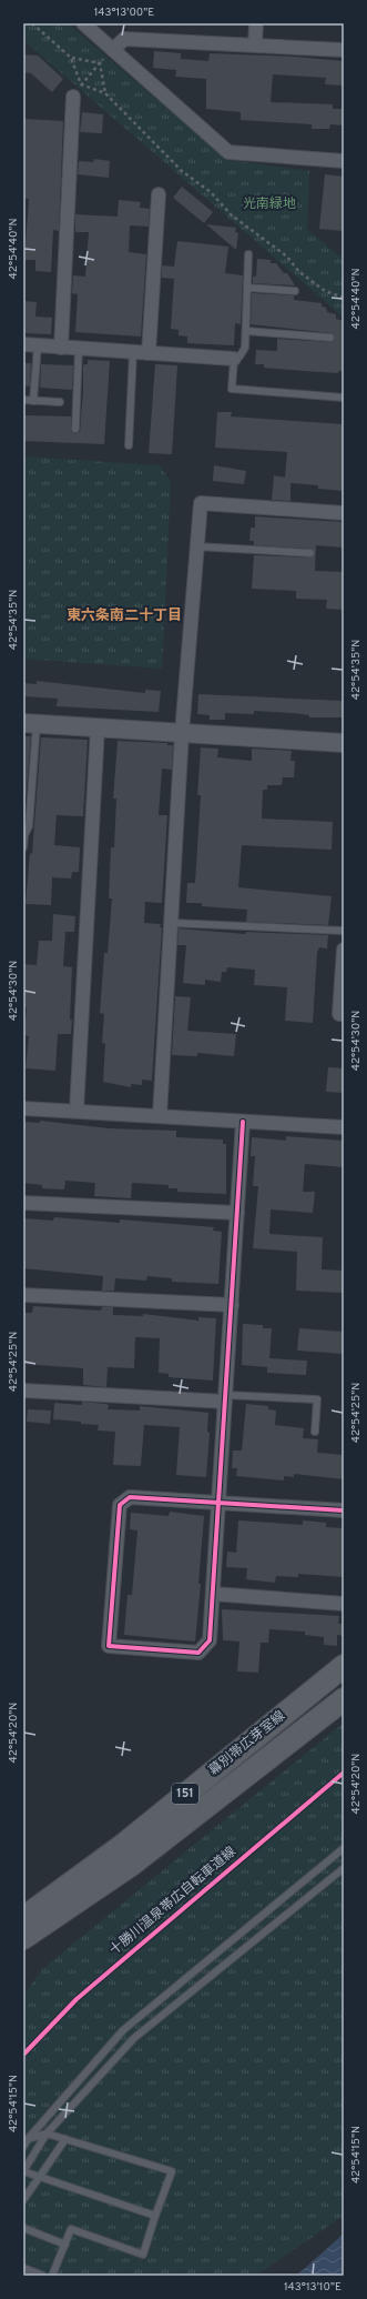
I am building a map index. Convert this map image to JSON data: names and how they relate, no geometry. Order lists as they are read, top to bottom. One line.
{"streets":{"main road":["幕別帯広芽室線","151"],"cycle path":["十勝川温泉帯広自転車道線"]},"districts":["東六条南二十丁目"],"parks":["光南緑地"],"coordinates":["143°13'00\"E","42°54'40\"N","42°54'35\"N","42°54'30\"N","42°54'25\"N","42°54'20\"N","42°54'15\"N","143°13'10\"E"]}
